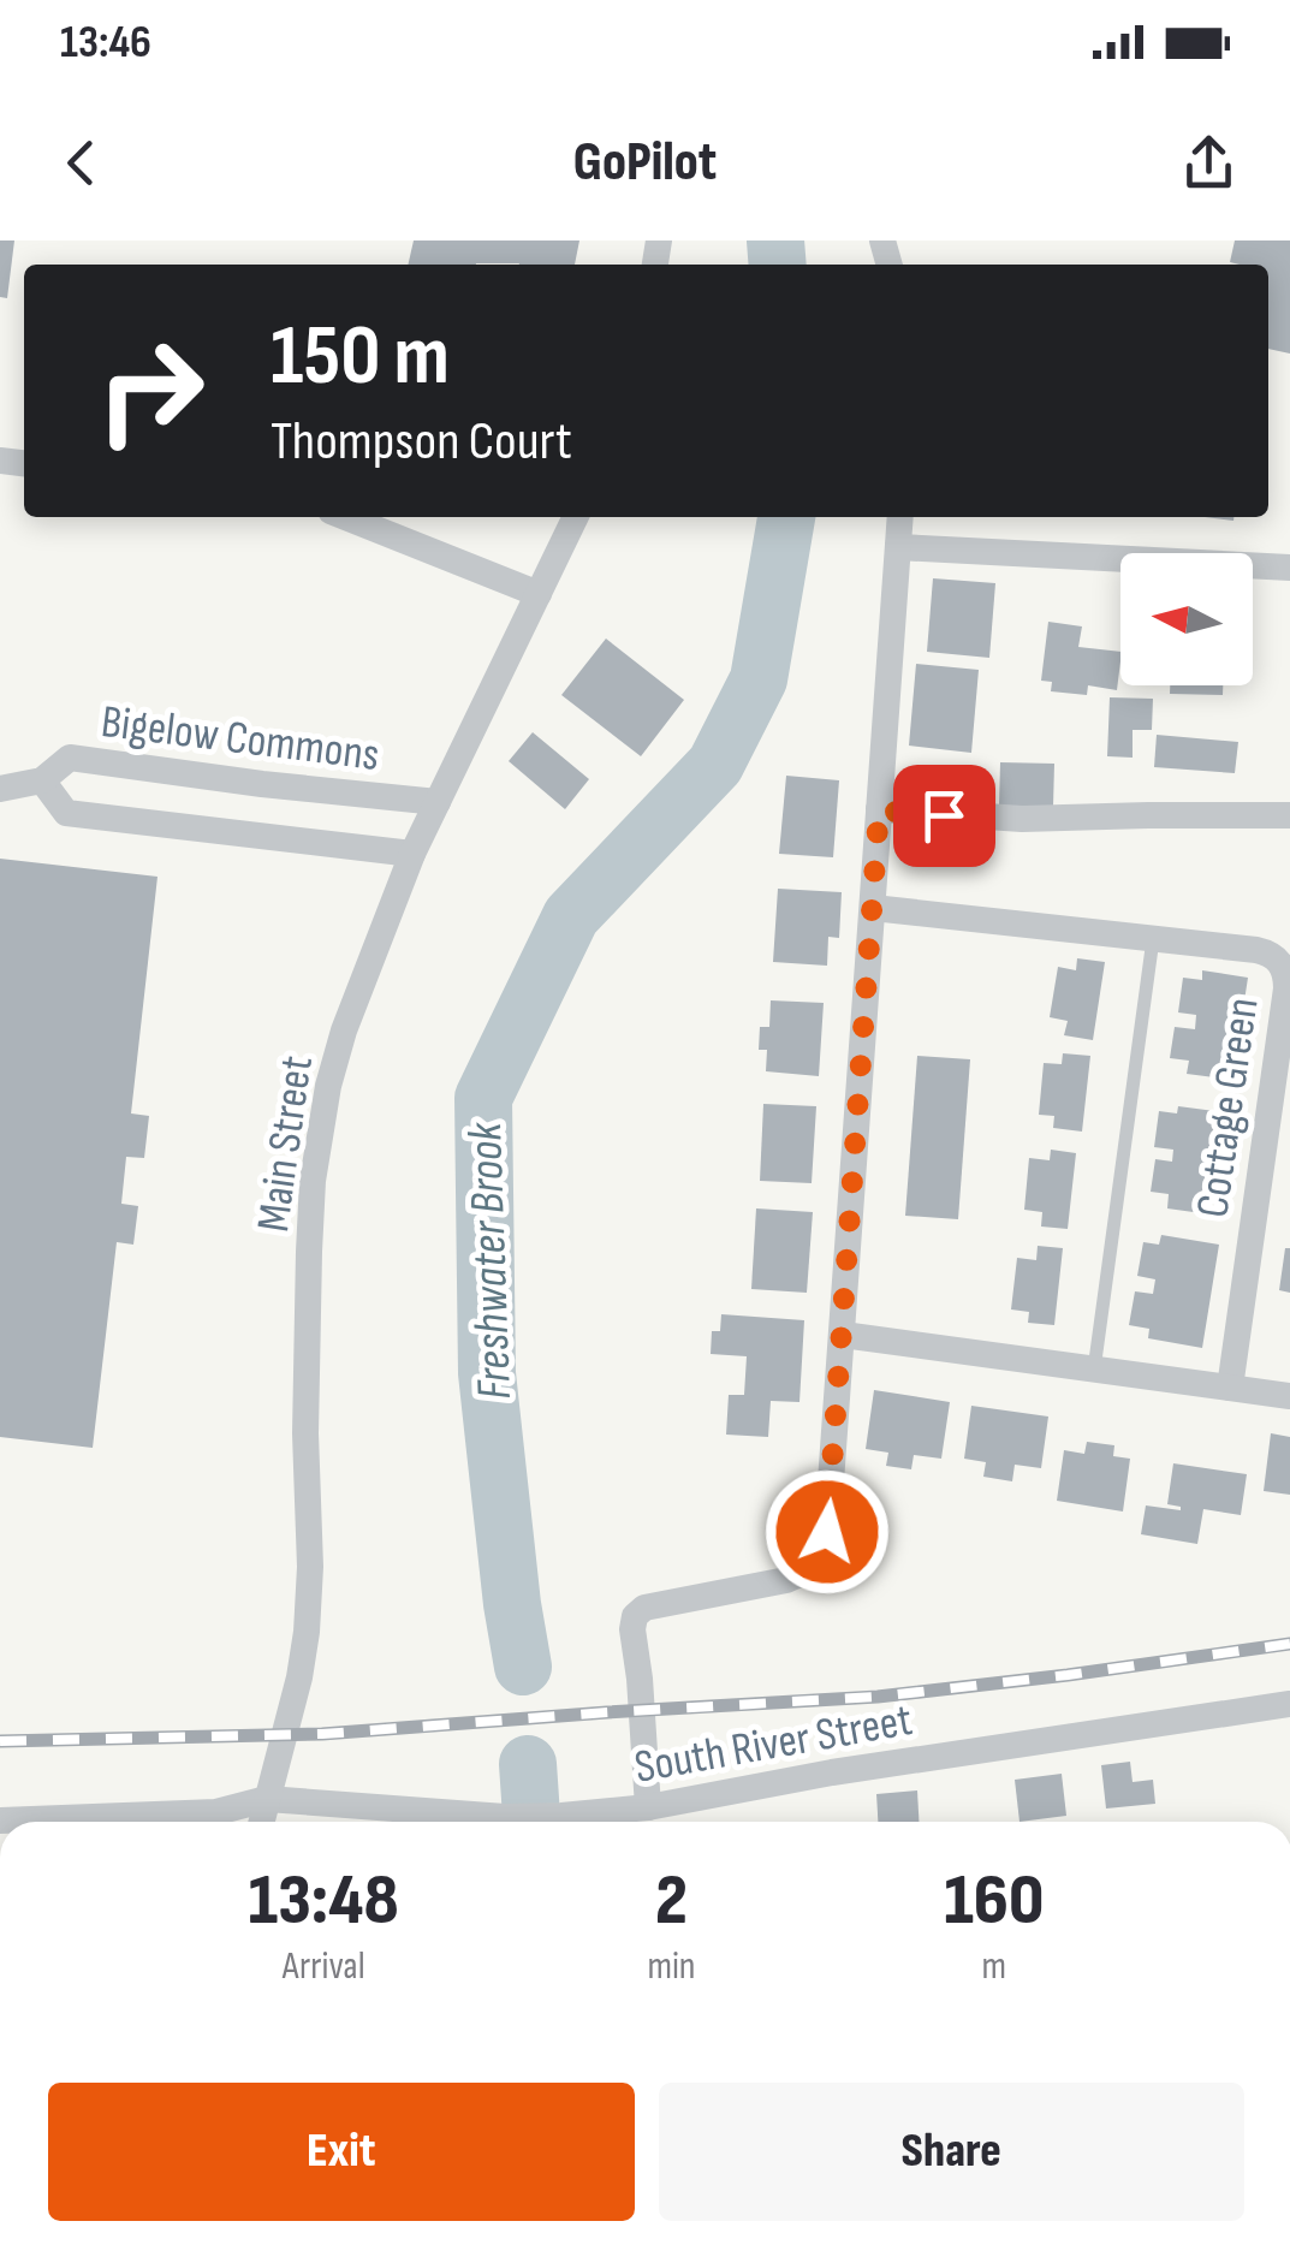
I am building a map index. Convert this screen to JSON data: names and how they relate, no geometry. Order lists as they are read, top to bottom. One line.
{"streets":{"street":["Bigelow Commons","Cottage Green","Main Street","South River Street"]},"crossings":[["Bigelow Commons","Main Street"],["Main Street","South River Street"]],"water":["Freshwater Brook"],"north":"left","page":{"status":"13:46","header":"GoPilot","turn":["150 m","Thompson Court"],"eta":["13:48","Arrival","2","min","160","m"],"buttons":["Exit","Share"]}}
